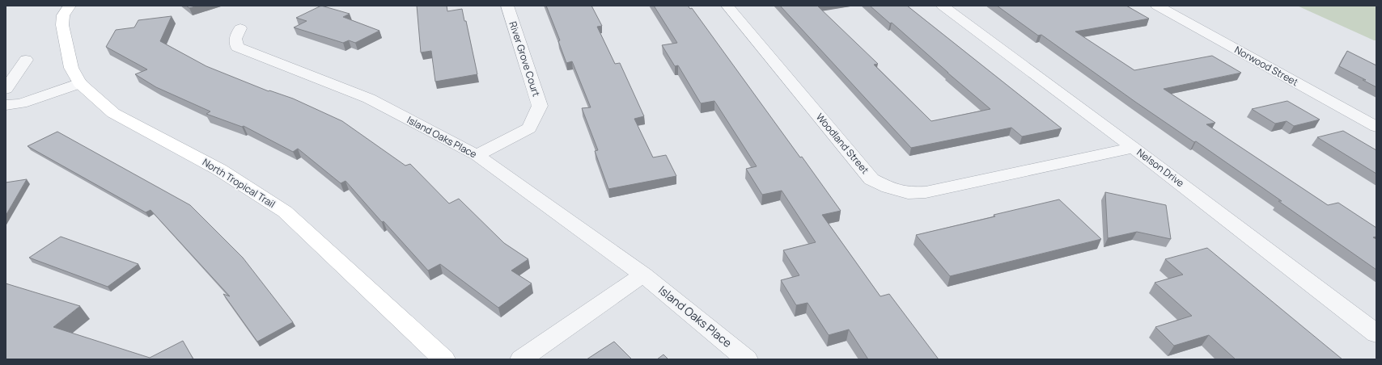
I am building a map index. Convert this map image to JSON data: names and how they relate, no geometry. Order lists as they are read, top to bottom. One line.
{"streets":{"street":["River Grove Court","Norwood Street","Island Oaks Place","Woodland Street","Nelson Drive","North Tropical Trail"]},"crossings":[["River Grove Court","Island Oaks Place"],["Woodland Street","Nelson Drive"]]}
